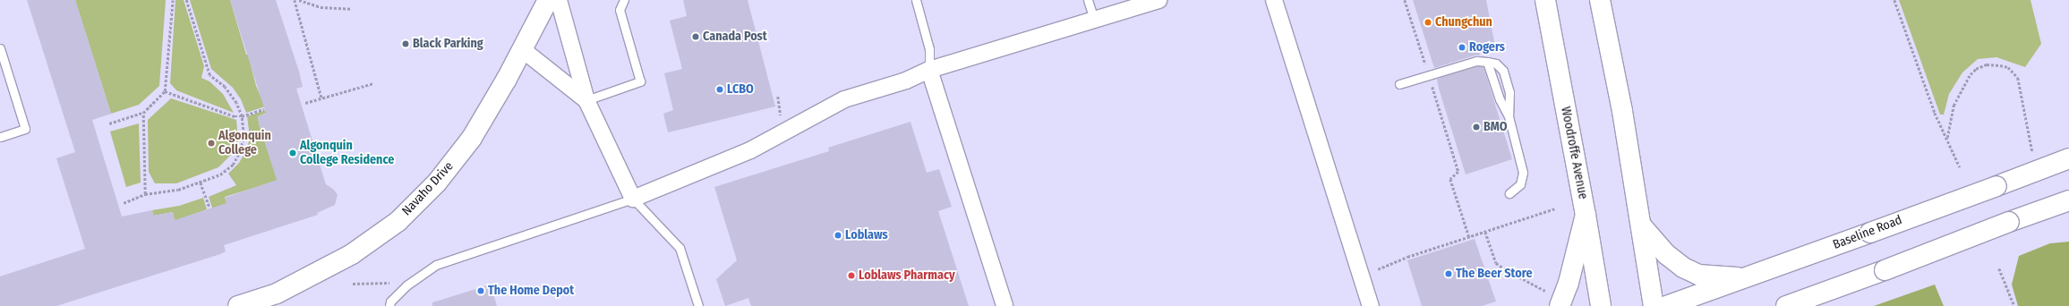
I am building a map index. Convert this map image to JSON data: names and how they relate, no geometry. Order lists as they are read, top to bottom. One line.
{"streets":{"main road":["Woodroffe Avenue","Navaho Drive","Baseline Road"]},"places":["Chungchun","Canada Post","Black Parking","Rogers","LCBO","BMO","Algonquin College","Algonquin College Residence","Loblaws","The Beer Store","Loblaws Pharmacy","The Home Depot"]}
